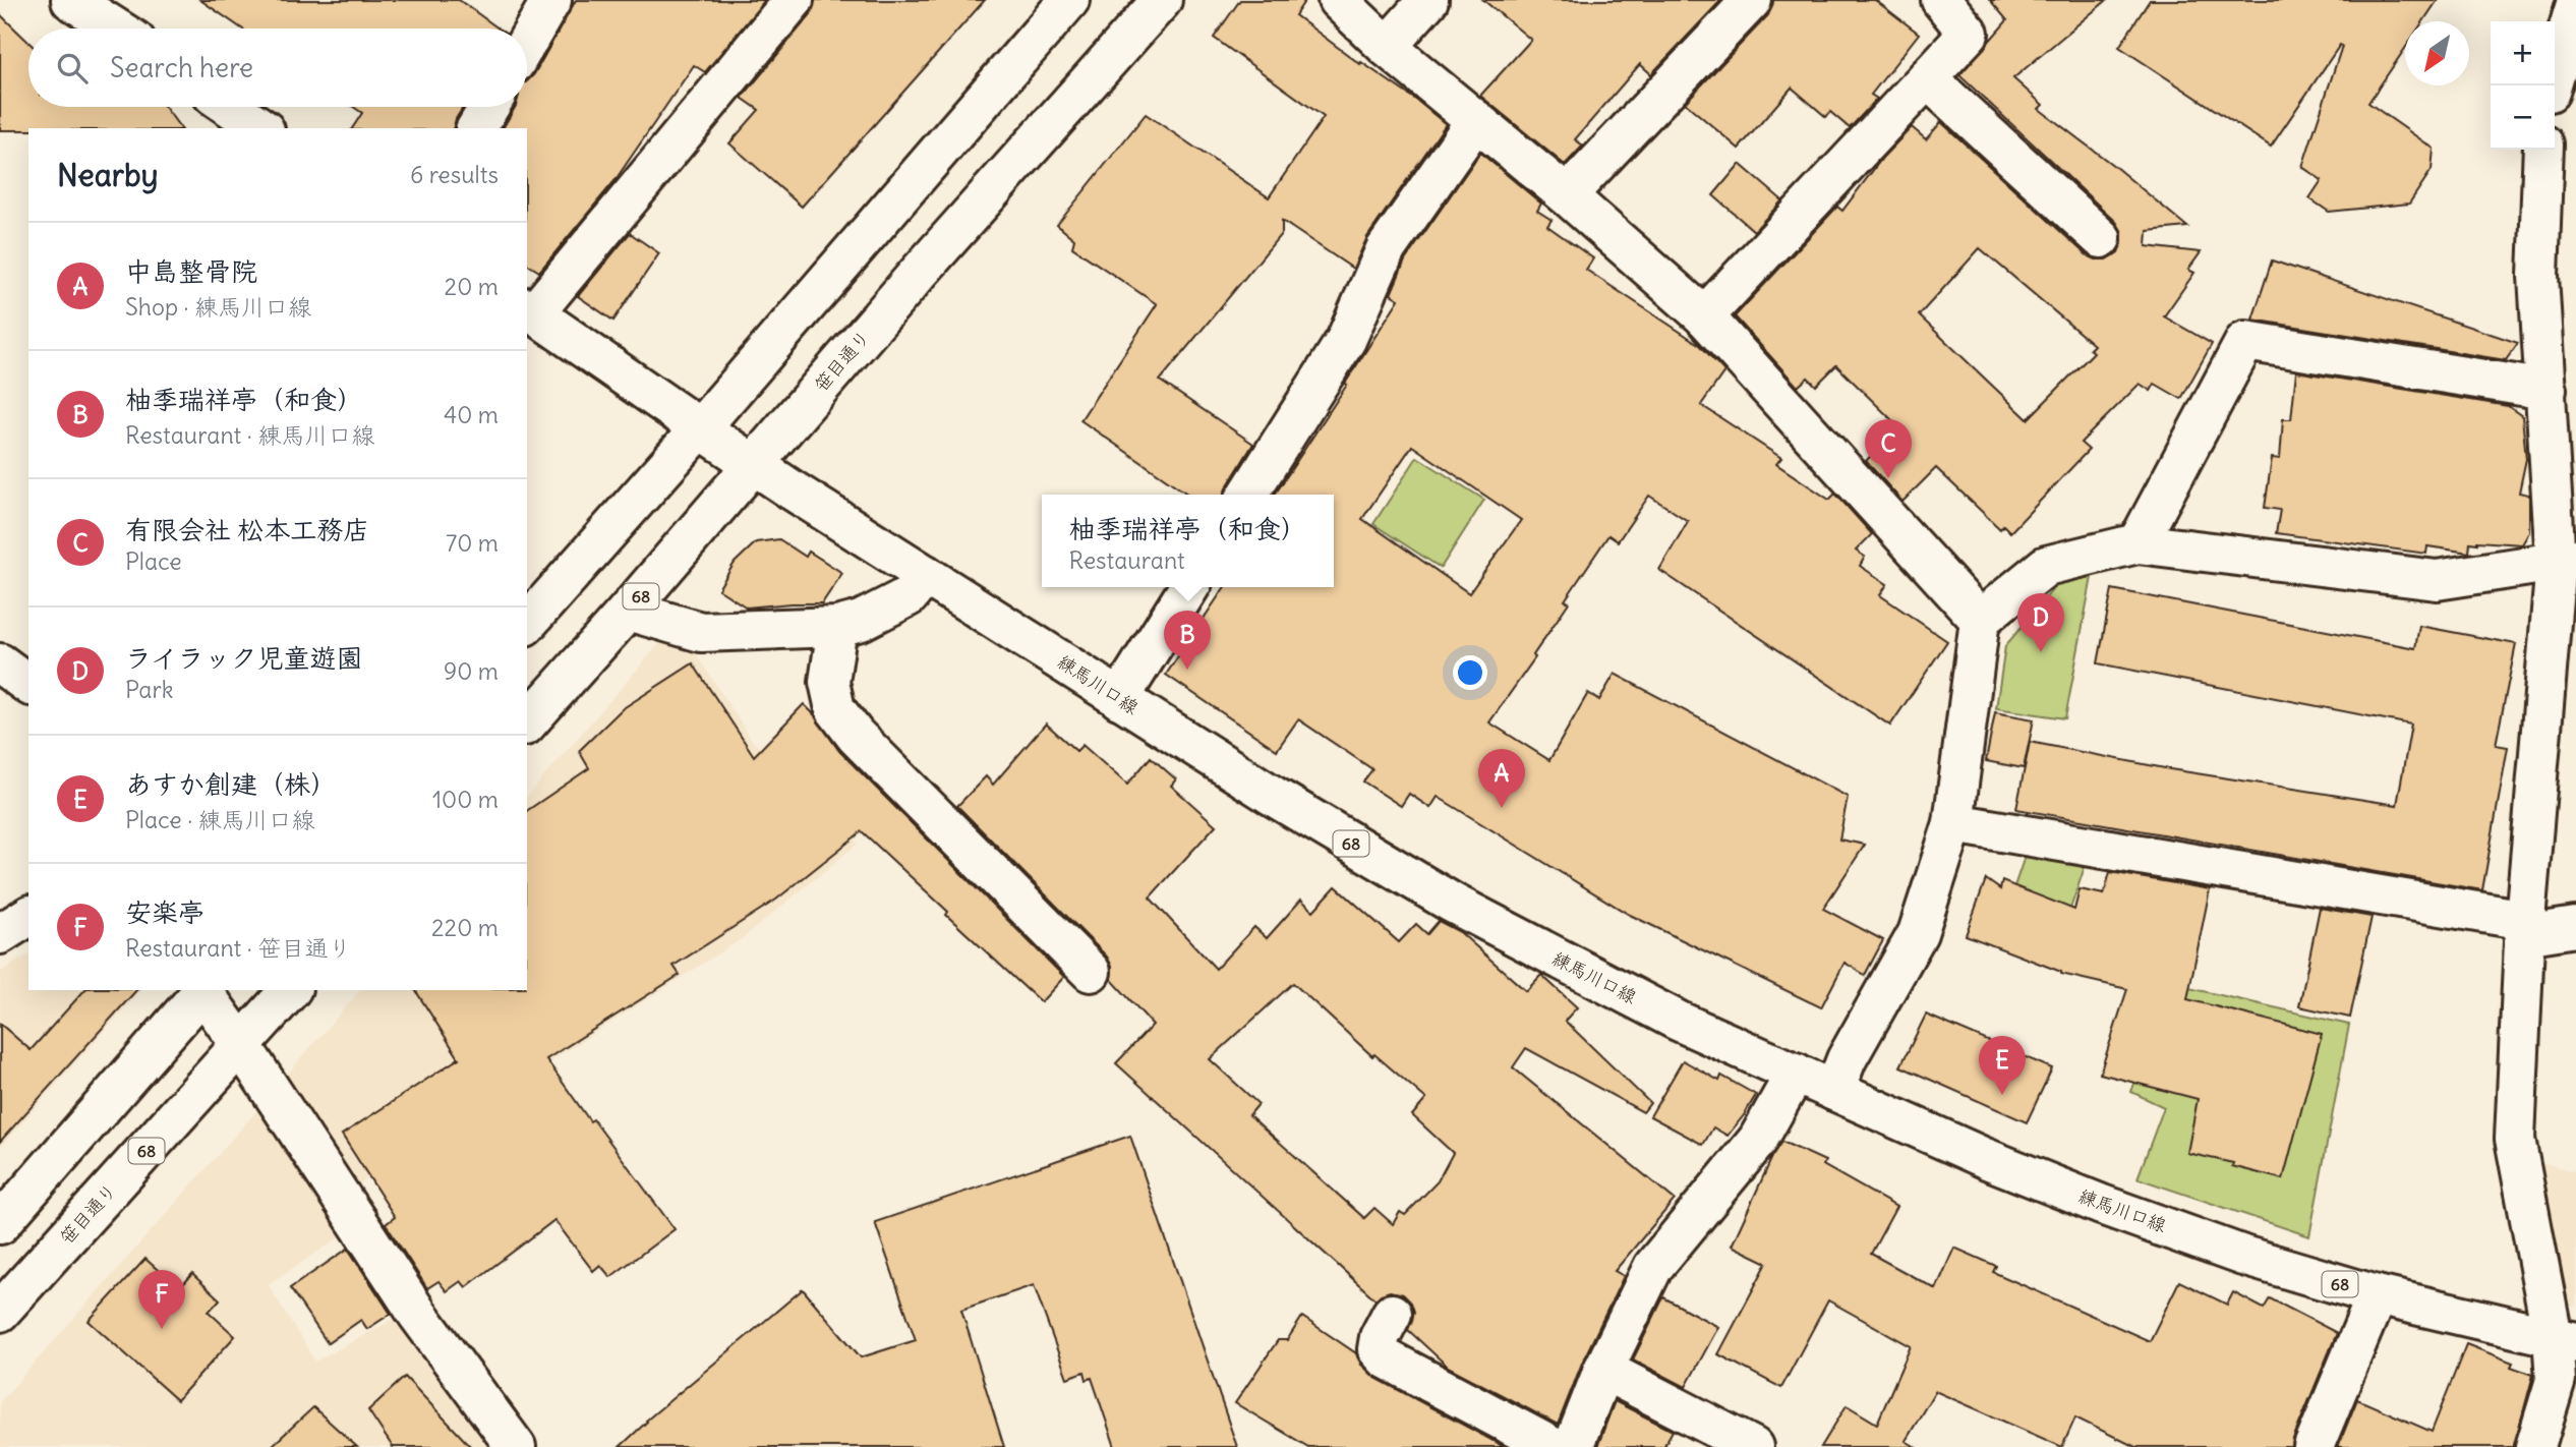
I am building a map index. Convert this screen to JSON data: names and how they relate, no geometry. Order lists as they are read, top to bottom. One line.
{"streets":{"street":["笹目通り","68","練馬川口線"]},"crossings":[["笹目通り","練馬川口線"]],"north":"bottom left","page":{"map_buttons":["+","−"],"search":"Search here","heading":["Nearby","6 results"],"list":[{"mark":"A","name":"中島整骨院","note":"Shop · 練馬川口線","value":"20 m"},{"mark":"B","name":"柚季瑞祥亭（和食）","note":"Restaurant · 練馬川口線","value":"40 m"},{"mark":"C","name":"有限会社 松本工務店","note":"Place","value":"70 m"},{"mark":"D","name":"ライラック児童遊園","note":"Park","value":"90 m"},{"mark":"E","name":"あすか創建（株）","note":"Place · 練馬川口線","value":"100 m"},{"mark":"F","name":"安楽亭","note":"Restaurant · 笹目通り","value":"220 m"}],"pins":["C","D","B","A","E","F"],"popup":["柚季瑞祥亭（和食）","Restaurant"]}}
